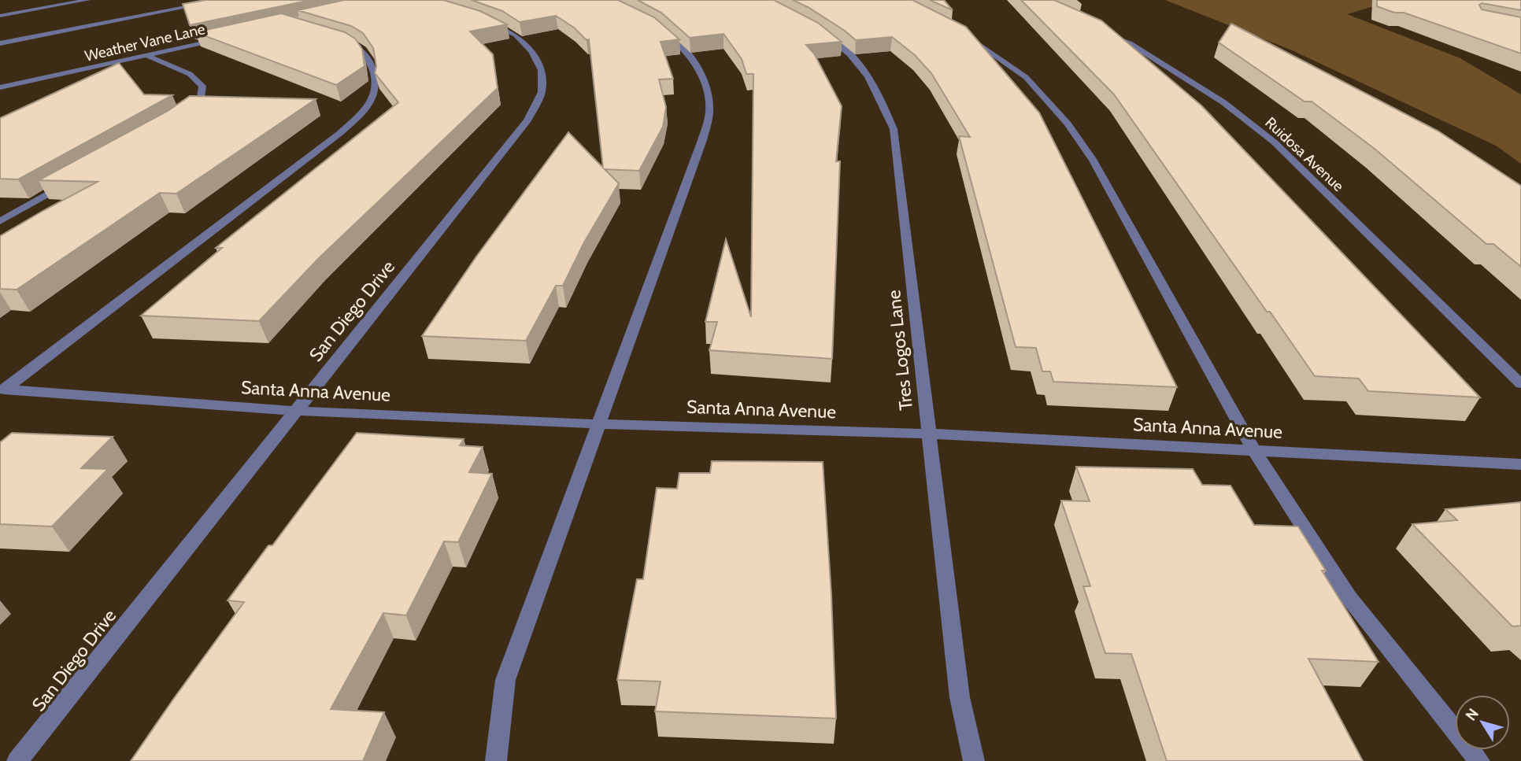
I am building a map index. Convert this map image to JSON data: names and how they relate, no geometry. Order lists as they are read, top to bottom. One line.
{"streets":{"street":["Weather Vane Lane","Ruidosa Avenue","San Diego Drive","Tres Logos Lane","Santa Anna Avenue"]},"crossings":[["San Diego Drive","Santa Anna Avenue"],["Tres Logos Lane","Santa Anna Avenue"]],"north":"top left"}
